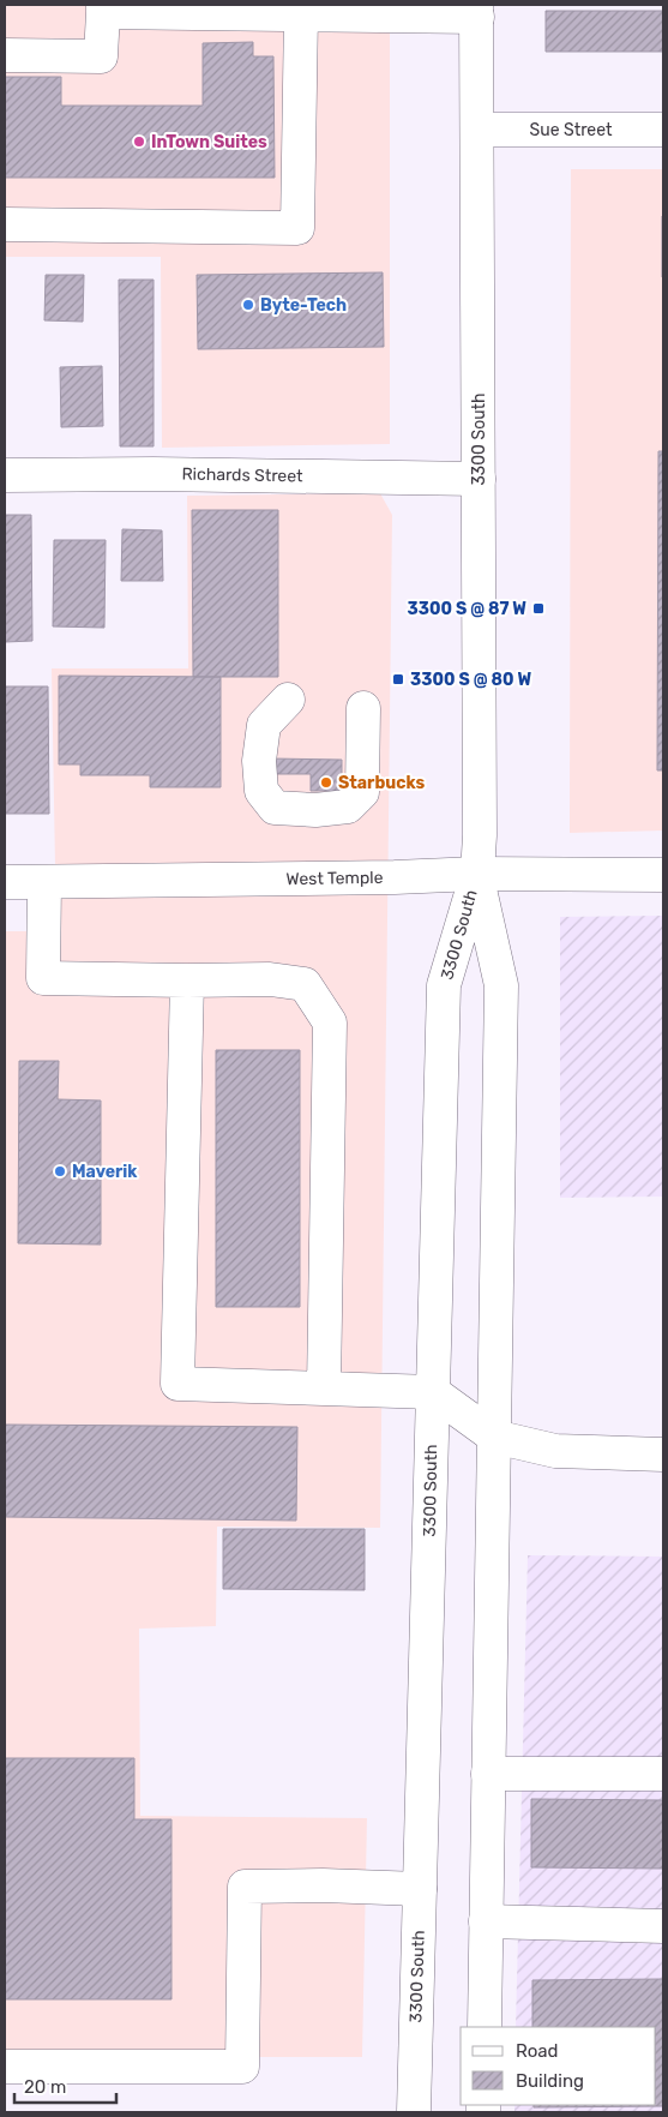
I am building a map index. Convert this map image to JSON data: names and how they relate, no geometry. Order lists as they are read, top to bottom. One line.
{"streets":{"main road":["Sue Street","3300 South","Richards Street","West Temple"]},"crossings":[["Sue Street","3300 South"],["3300 South","Richards Street"],["3300 South","West Temple"]],"places":{"other":["InTown Suites","Byte-Tech","Starbucks","Maverik"],"transit":["3300 S @ 87 W","3300 S @ 80 W"]},"legend":["Road","Building"],"scale_bar":"20 m"}
